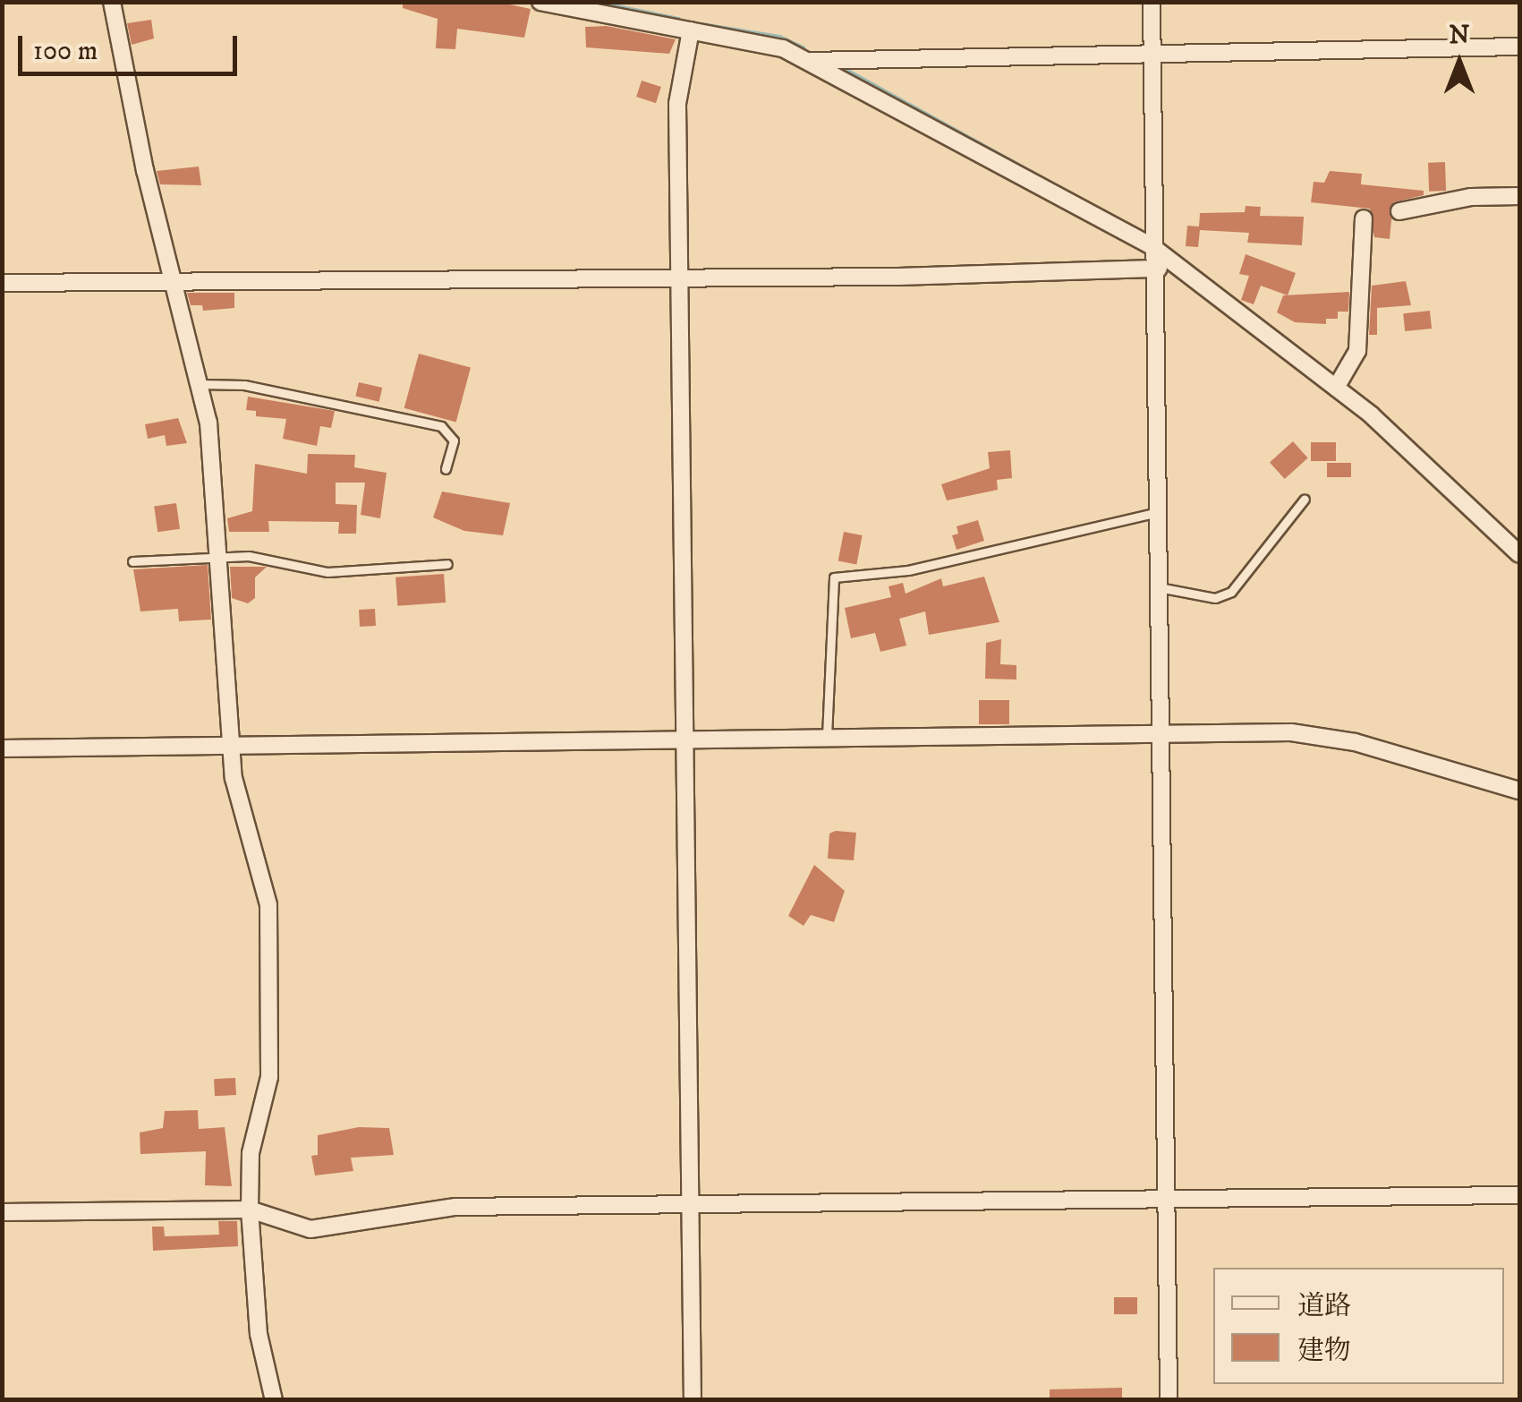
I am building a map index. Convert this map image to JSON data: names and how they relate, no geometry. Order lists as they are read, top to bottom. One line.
{"legend":["道路","建物"],"scale_bar":"100 m","north":"top"}
